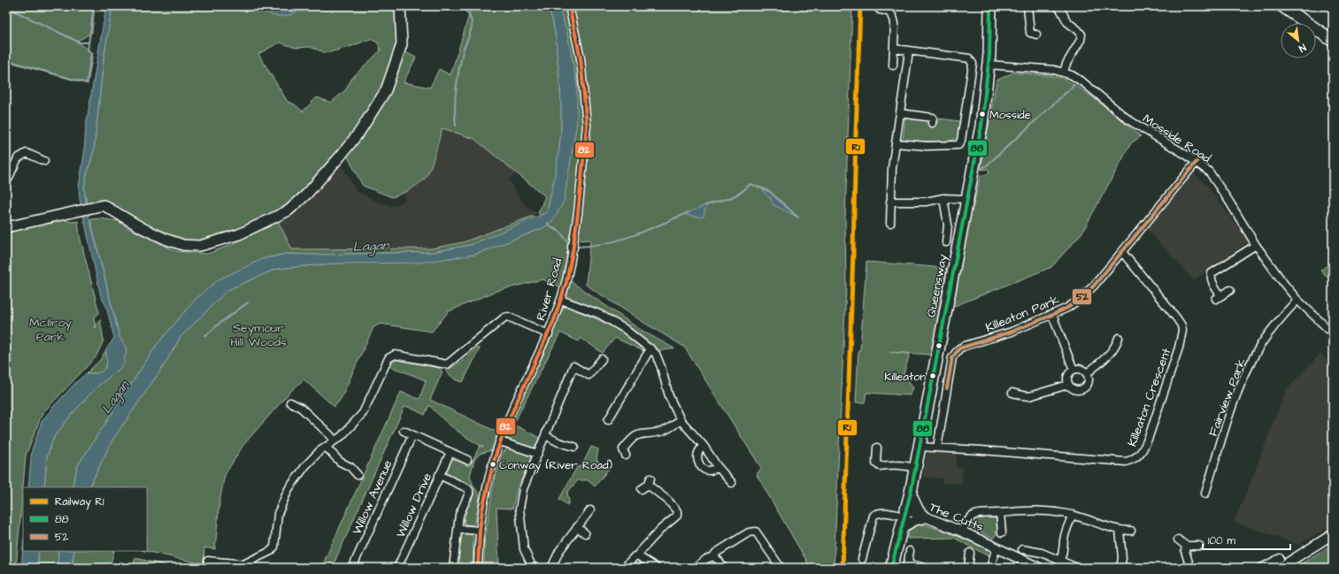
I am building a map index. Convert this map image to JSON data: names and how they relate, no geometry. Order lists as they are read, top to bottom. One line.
{"streets":{"main road":["Queensway"],"street":["Mosside Road","River Road","Killeaton Park","Killeaton Crescent","Fairview Park","Willow Avenue","Willow Drive","The Cutts"]},"crossings":[["Mosside Road","Queensway"],["Mosside Road","Killeaton Park"],["Mosside Road","Fairview Park"],["Queensway","Killeaton Crescent"],["Queensway","The Cutts"],["Killeaton Park","Killeaton Crescent"]],"water":["Lagan"],"parks":["McIlroy Park","Seymour Hill Woods"],"places":["Mosside","Killeaton","Conway (River Road)"],"lines":["rail line R1","transit line 88","transit line 82","transit line 52"],"legend":["Railway R1","88","52"],"scale_bar":"100 m","north":"bottom right"}
